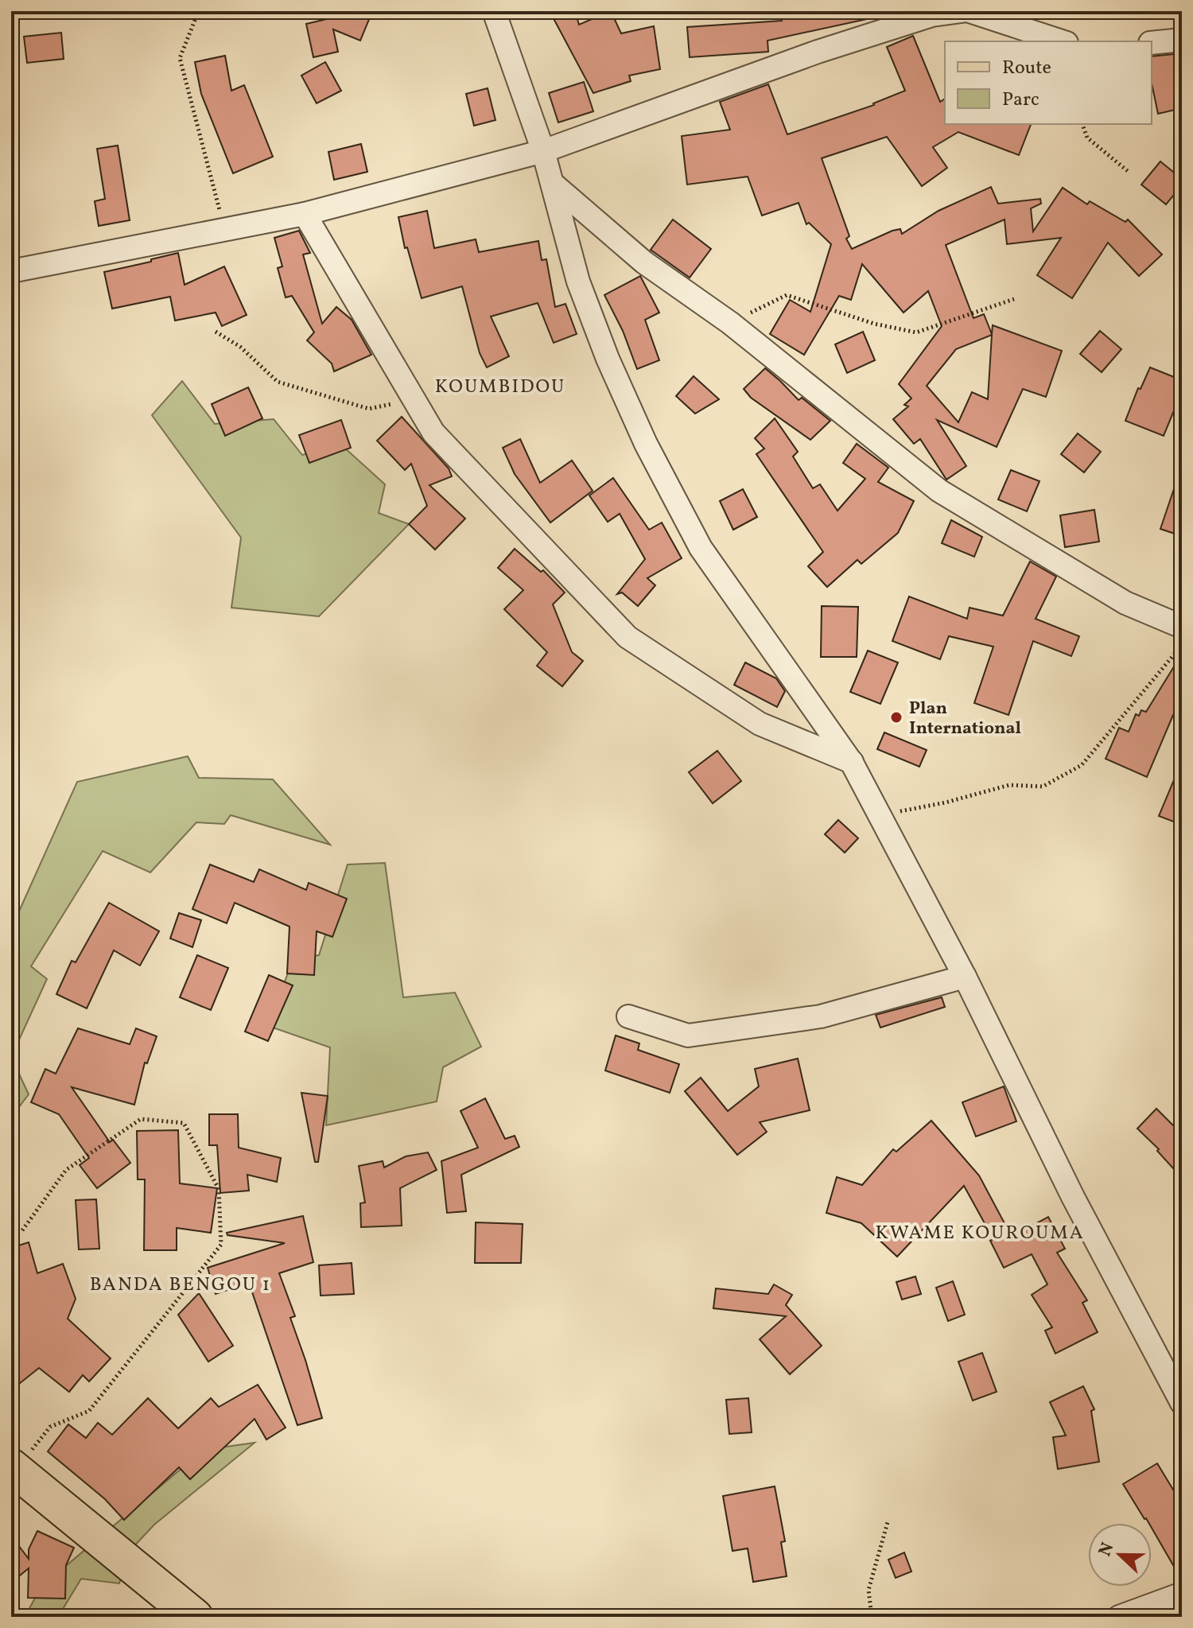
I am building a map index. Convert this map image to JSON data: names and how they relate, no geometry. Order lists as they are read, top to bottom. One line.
{"districts":["KOUMBIDOU","KWAME KOUROUMA","BANDA BENGOU 1"],"places":["Plan International"],"legend":["Route","Parc"],"north":"left"}
